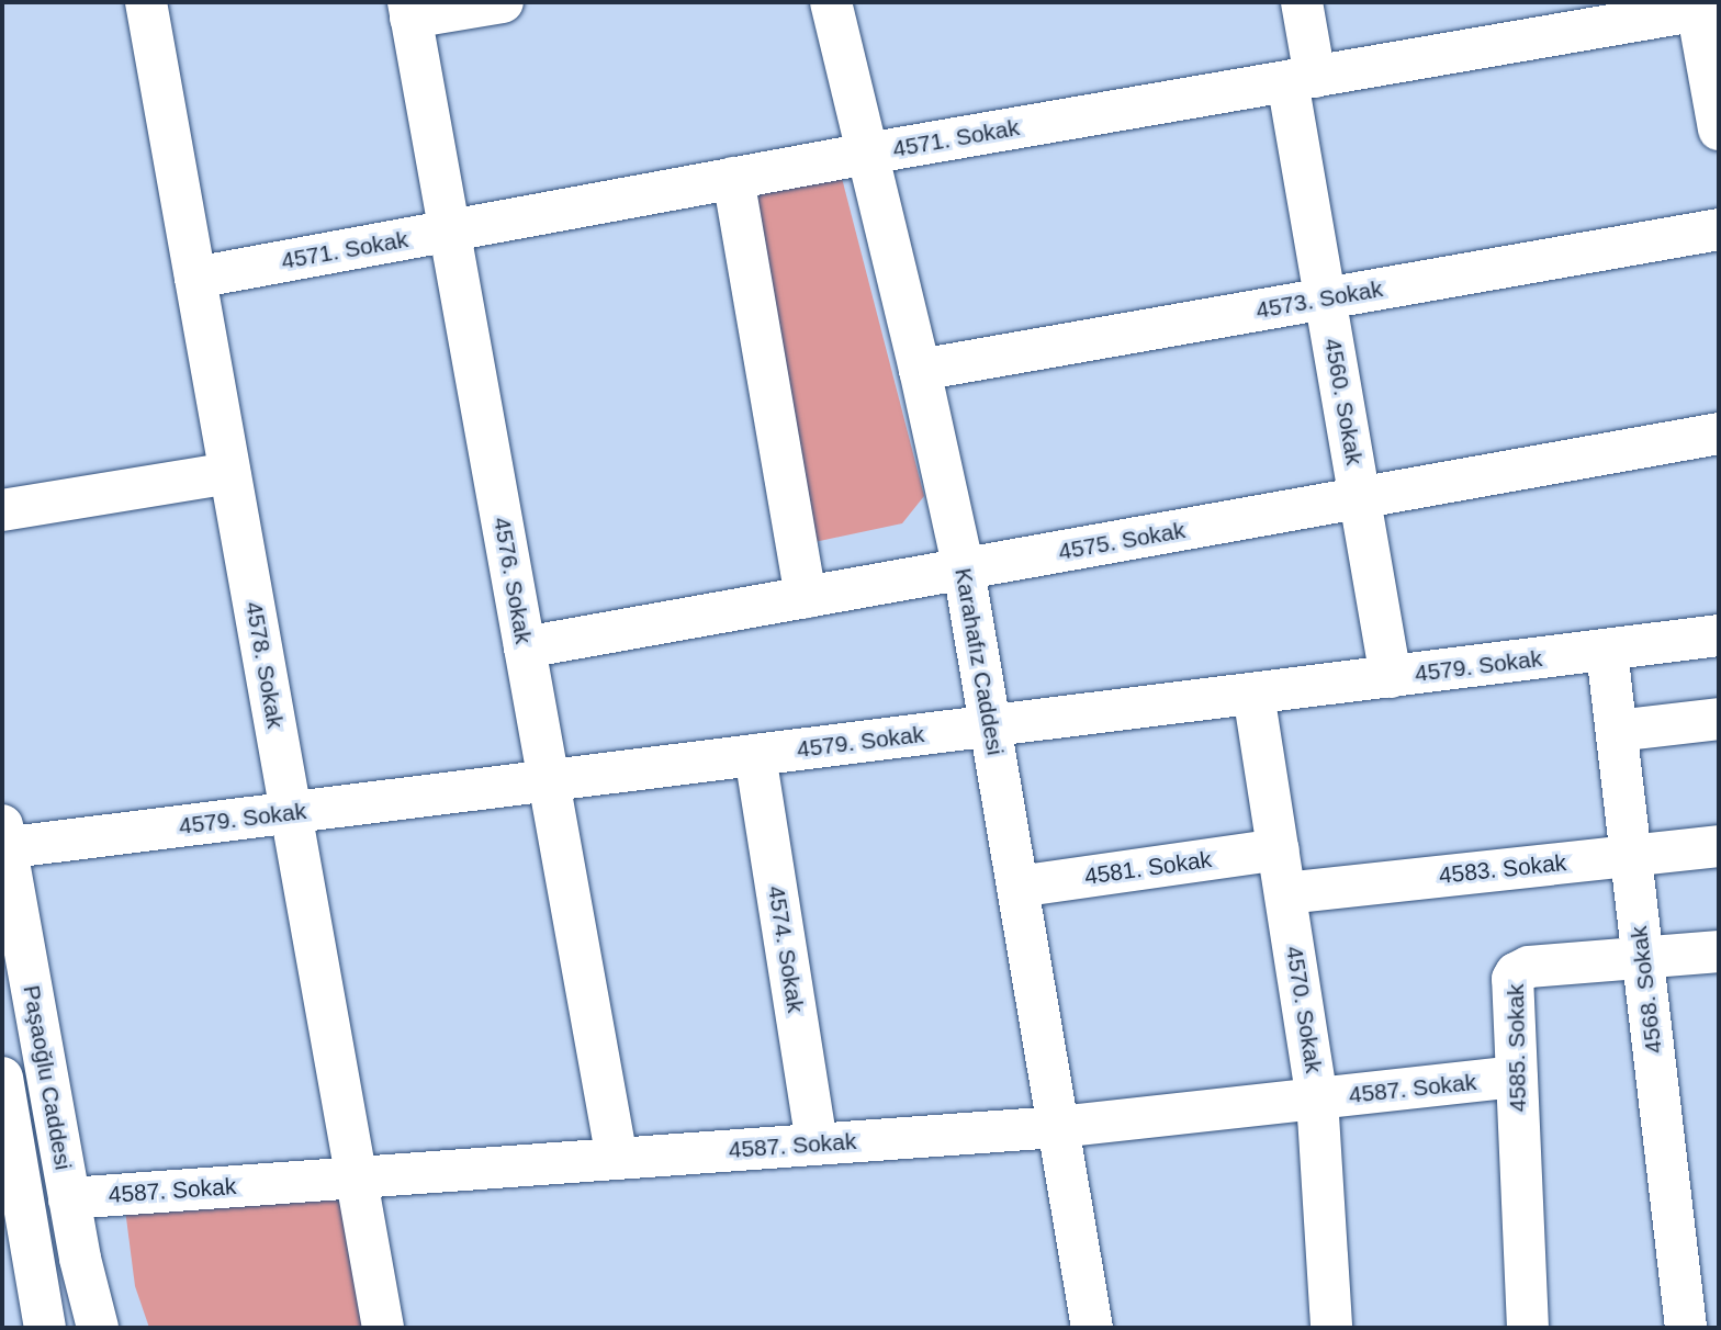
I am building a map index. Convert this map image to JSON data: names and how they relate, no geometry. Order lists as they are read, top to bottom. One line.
{"streets":{"street":["4571. Sokak","4573. Sokak","4560. Sokak","4575. Sokak","4576. Sokak","Karahafız Caddesi","4578. Sokak","4579. Sokak","4581. Sokak","4583. Sokak","4574. Sokak","4568. Sokak","4570. Sokak","4585. Sokak","Paşaoğlu Caddesi","4587. Sokak"]},"crossings":[["4571. Sokak","4560. Sokak"],["4571. Sokak","4576. Sokak"],["4571. Sokak","Karahafız Caddesi"],["4571. Sokak","4578. Sokak"],["4573. Sokak","4560. Sokak"],["4573. Sokak","Karahafız Caddesi"],["4560. Sokak","4575. Sokak"],["4560. Sokak","4579. Sokak"],["4575. Sokak","4576. Sokak"],["4575. Sokak","Karahafız Caddesi"],["4576. Sokak","4579. Sokak"],["4576. Sokak","4587. Sokak"],["Karahafız Caddesi","4579. Sokak"],["Karahafız Caddesi","4581. Sokak"],["Karahafız Caddesi","4587. Sokak"],["4578. Sokak","4579. Sokak"],["4578. Sokak","4587. Sokak"],["4579. Sokak","4574. Sokak"],["4579. Sokak","4568. Sokak"],["4579. Sokak","4570. Sokak"],["4579. Sokak","Paşaoğlu Caddesi"],["4581. Sokak","4570. Sokak"],["4583. Sokak","4568. Sokak"],["4583. Sokak","4570. Sokak"],["4574. Sokak","4587. Sokak"],["4568. Sokak","4585. Sokak"],["4570. Sokak","4587. Sokak"],["4585. Sokak","4587. Sokak"],["Paşaoğlu Caddesi","4587. Sokak"]]}
